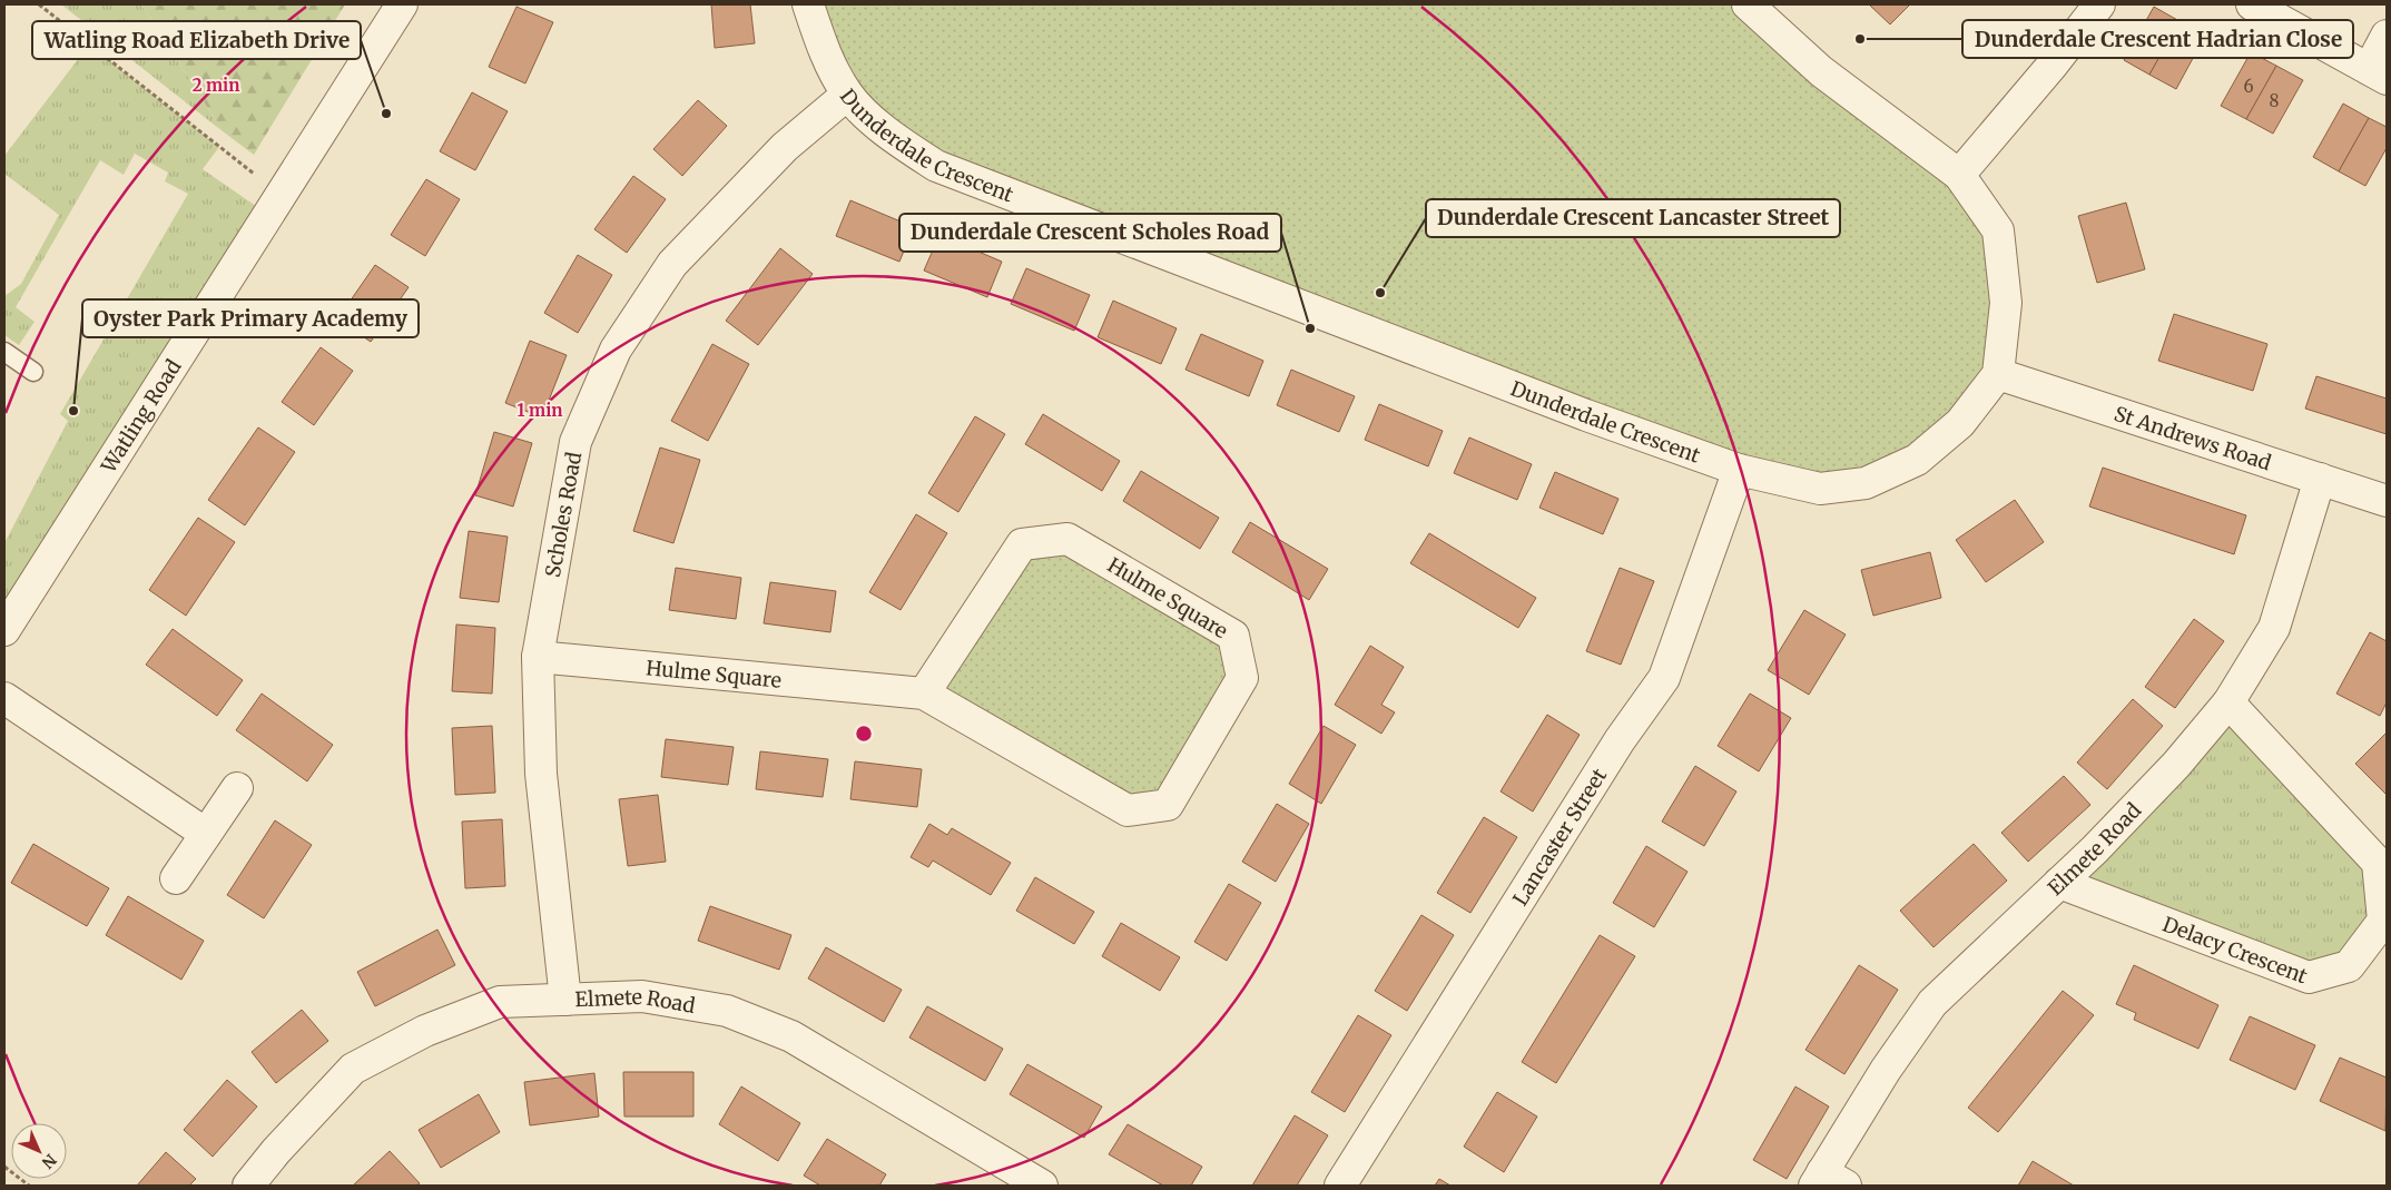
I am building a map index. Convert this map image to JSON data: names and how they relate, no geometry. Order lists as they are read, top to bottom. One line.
{"streets":{"street":["Dunderdale Crescent","Watling Road","St Andrews Road","Scholes Road","Hulme Square","Lancaster Street","Elmete Road","Delacy Crescent"]},"crossings":[["Dunderdale Crescent","St Andrews Road"],["Dunderdale Crescent","Scholes Road"],["Dunderdale Crescent","Lancaster Street"],["St Andrews Road","Elmete Road"],["Scholes Road","Hulme Square"],["Scholes Road","Elmete Road"],["Elmete Road","Delacy Crescent"]],"places":["Dunderdale Crescent Hadrian Close","Watling Road Elizabeth Drive","Dunderdale Crescent Lancaster Street","Dunderdale Crescent Scholes Road","Oyster Park Primary Academy"],"house_numbers":["6","8"],"north":"bottom right","rings":["2 min","1 min"]}
